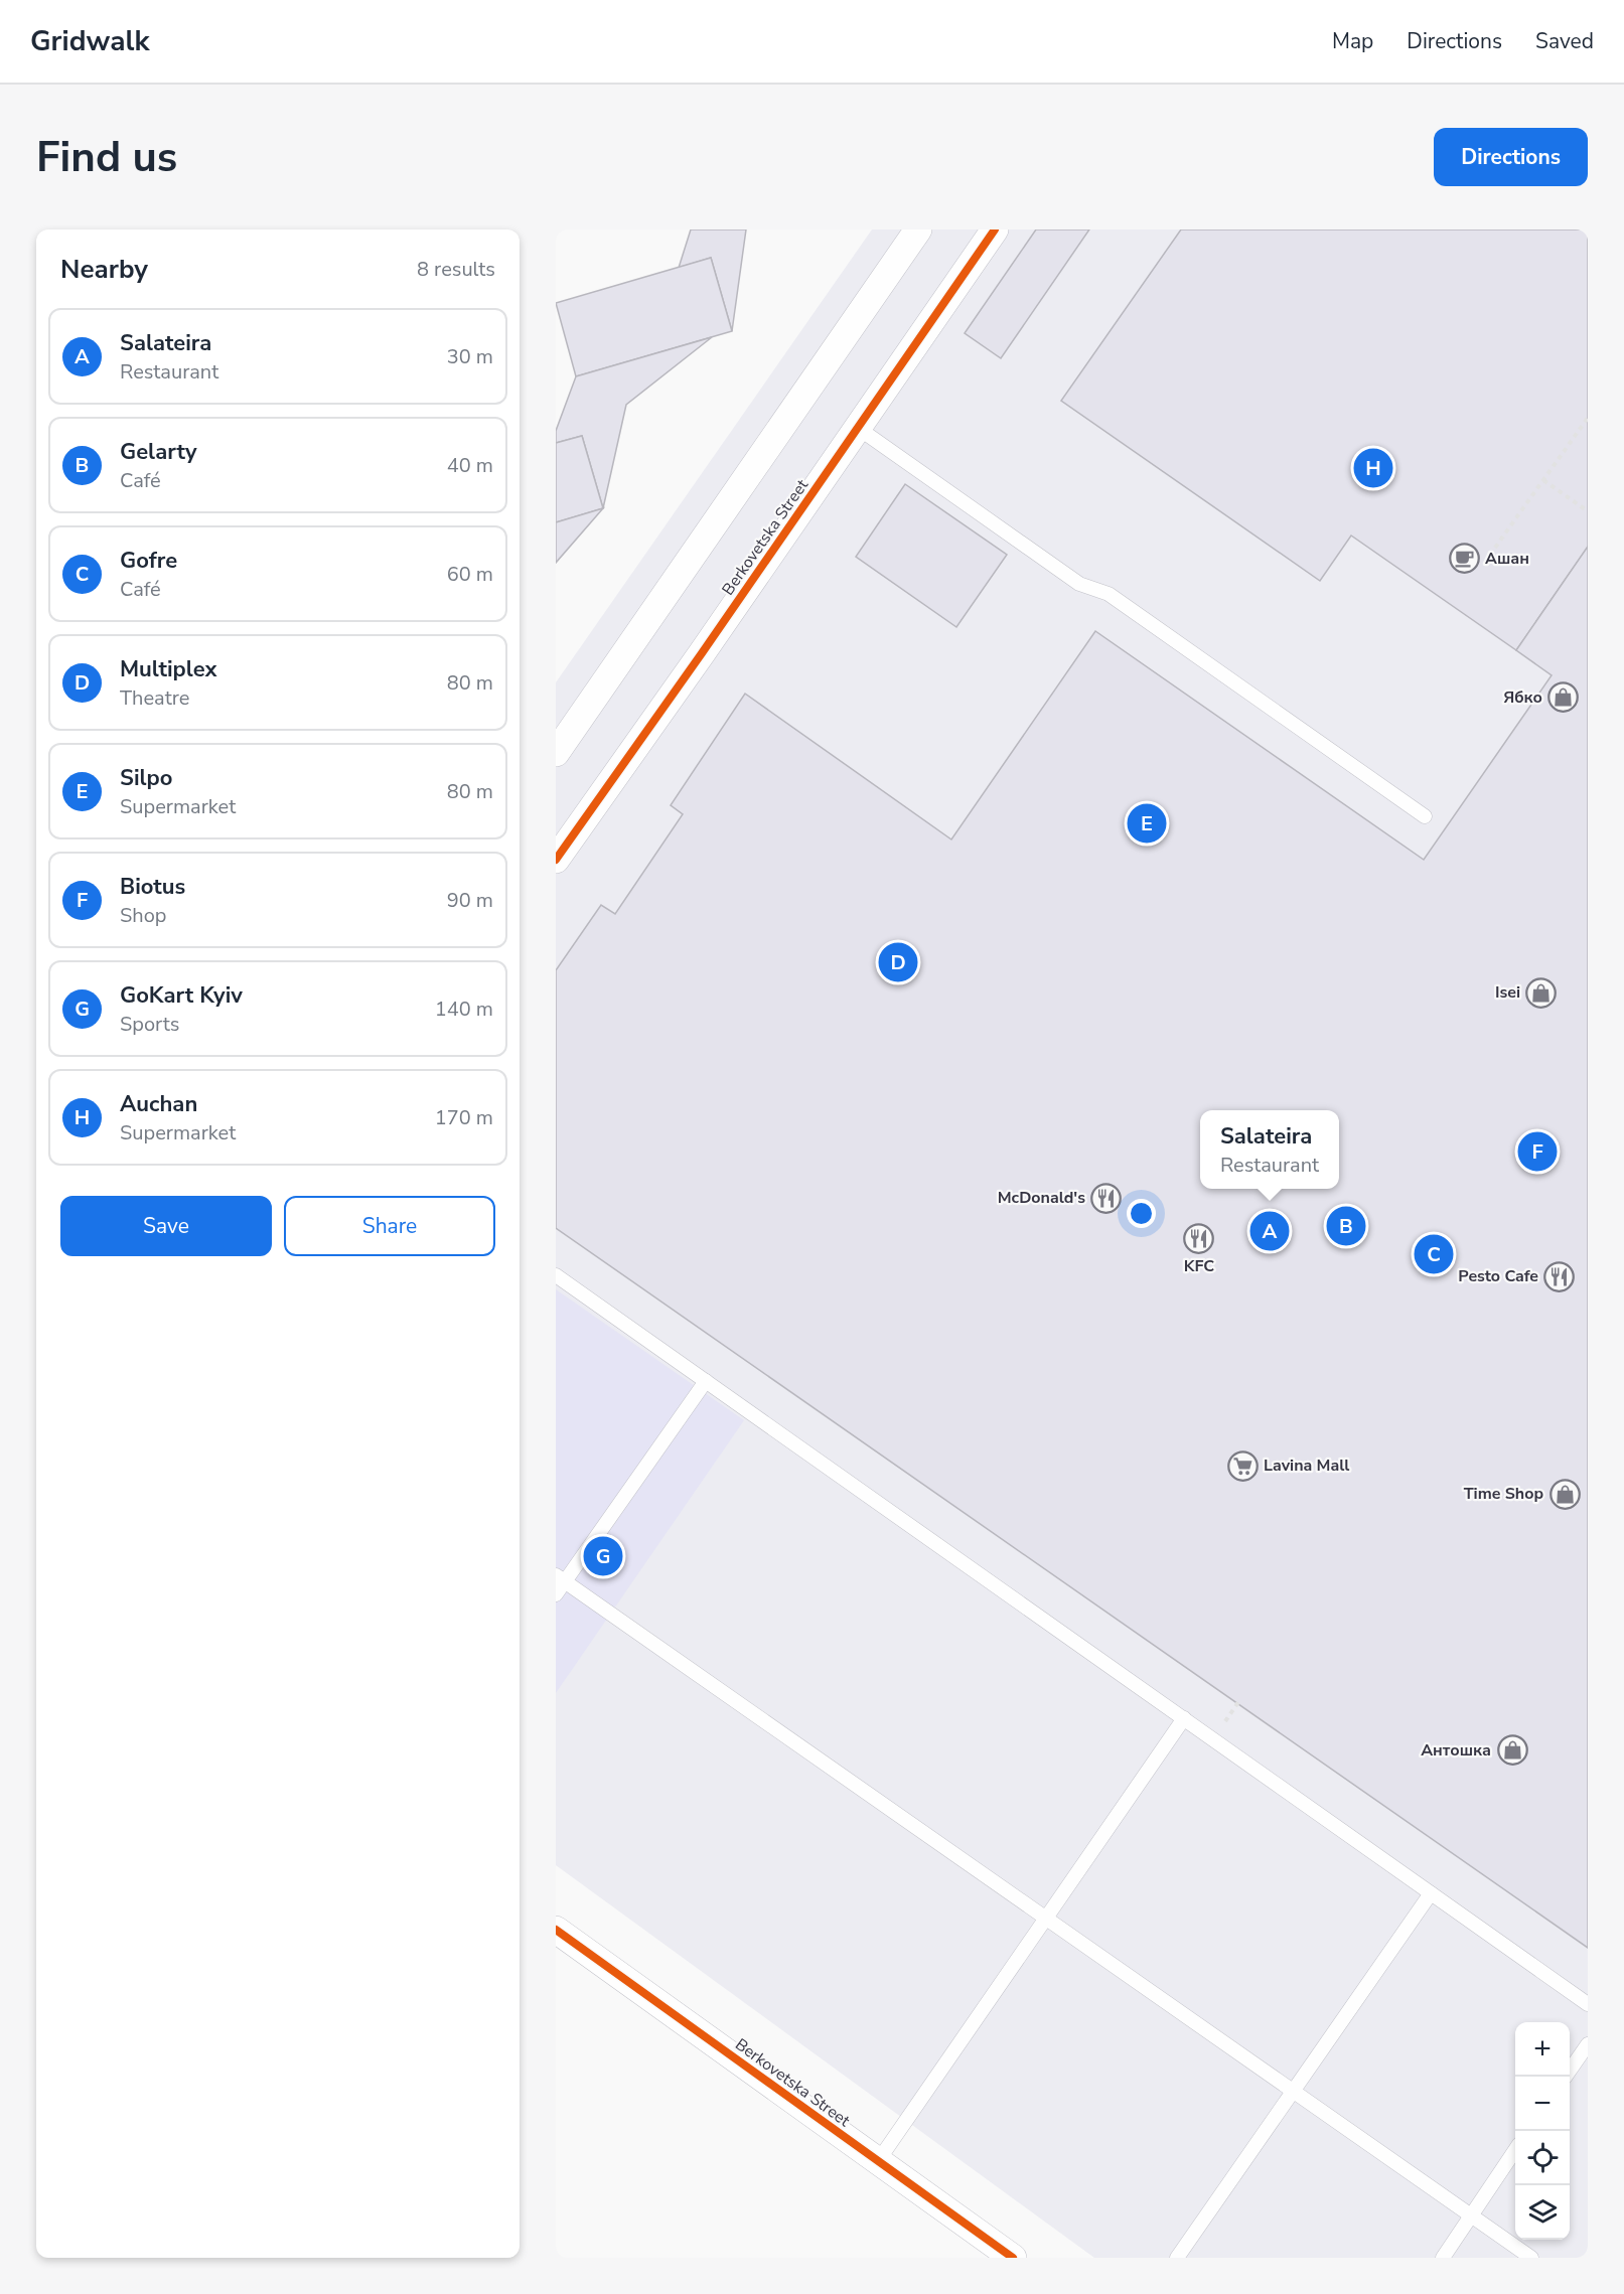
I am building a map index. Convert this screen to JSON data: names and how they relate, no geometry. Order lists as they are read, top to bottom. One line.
{"streets":{"street":["Berkovetska Street"]},"places":{"cafe":["Ашан"],"shop":["Ябко","Isei","Time Shop","Антошка"],"restaurant":["McDonald's","KFC","Pesto Cafe"],"supermarket":["Lavina Mall"]},"page":{"header":"Gridwalk","nav":["Map","Directions","Saved"],"buttons":["Directions",["Save","Share"]],"title":"Find us","heading":["Nearby","8 results"],"list":[{"mark":"A","name":"Salateira","note":"Restaurant","value":"30 m"},{"mark":"B","name":"Gelarty","note":"Café","value":"40 m"},{"mark":"C","name":"Gofre","note":"Café","value":"60 m"},{"mark":"D","name":"Multiplex","note":"Theatre","value":"80 m"},{"mark":"E","name":"Silpo","note":"Supermarket","value":"80 m"},{"mark":"F","name":"Biotus","note":"Shop","value":"90 m"},{"mark":"G","name":"GoKart Kyiv","note":"Sports","value":"140 m"},{"mark":"H","name":"Auchan","note":"Supermarket","value":"170 m"}],"pins":["H","E","D","F","B","A","C","G"],"popup":["Salateira","Restaurant"],"map_buttons":["+","−"]}}
